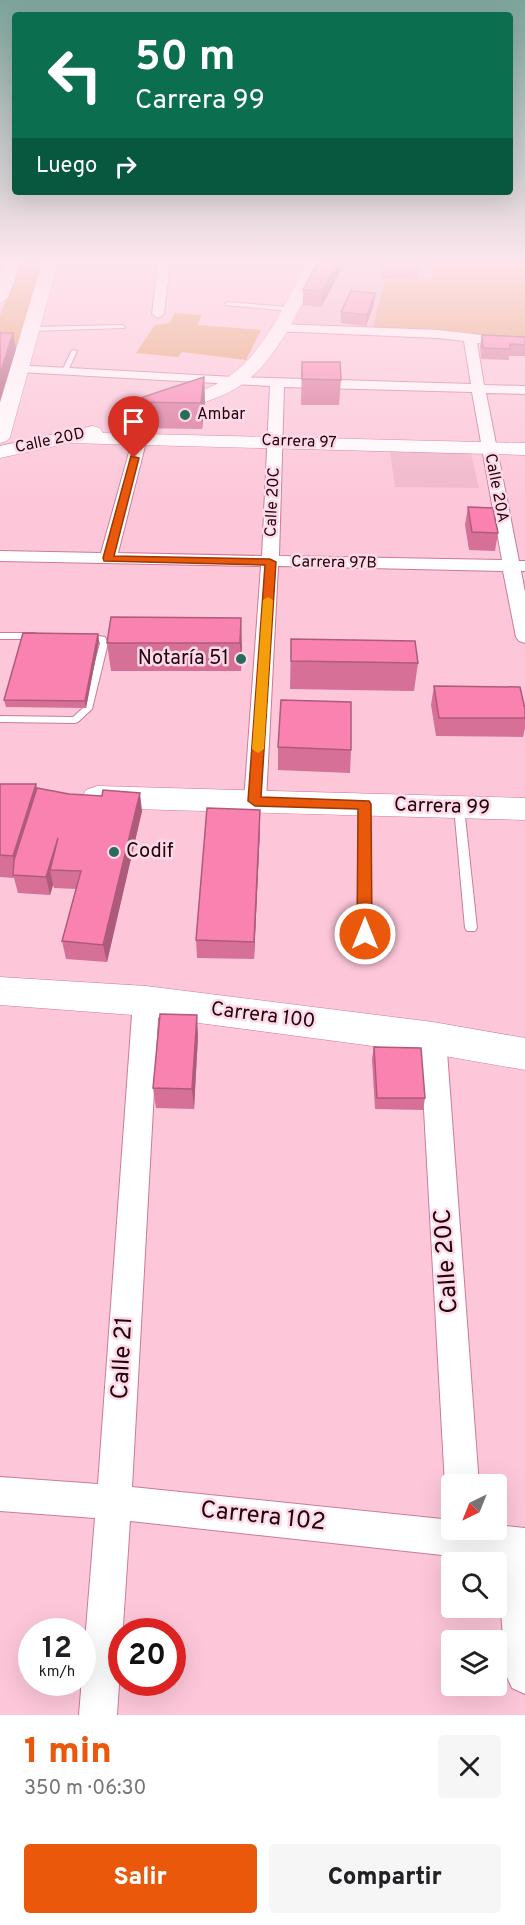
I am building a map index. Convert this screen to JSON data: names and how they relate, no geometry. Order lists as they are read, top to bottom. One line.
{"streets":{"main road":["Calle 20D","Carrera 97","Carrera 99","Carrera 100"],"street":["Calle 20A","Calle 20C","Carrera 97B","Calle 21","Carrera 102"]},"crossings":[["Calle 20D","Carrera 97"],["Carrera 97","Calle 20A"],["Carrera 97","Calle 20C"],["Calle 20A","Carrera 97B"],["Calle 20C","Carrera 97B"],["Calle 20C","Carrera 99"],["Calle 20C","Carrera 100"],["Carrera 100","Calle 21"],["Calle 21","Carrera 102"]],"places":["Ambar","Notaría 51","Codif"],"north":"bottom left","page":{"turn":["50 m","Carrera 99"],"then":"Luego","speed":"12 km/h","limit":"20","heading":["1 min","350 m · 06:30"],"buttons":["Salir","Compartir"]}}
